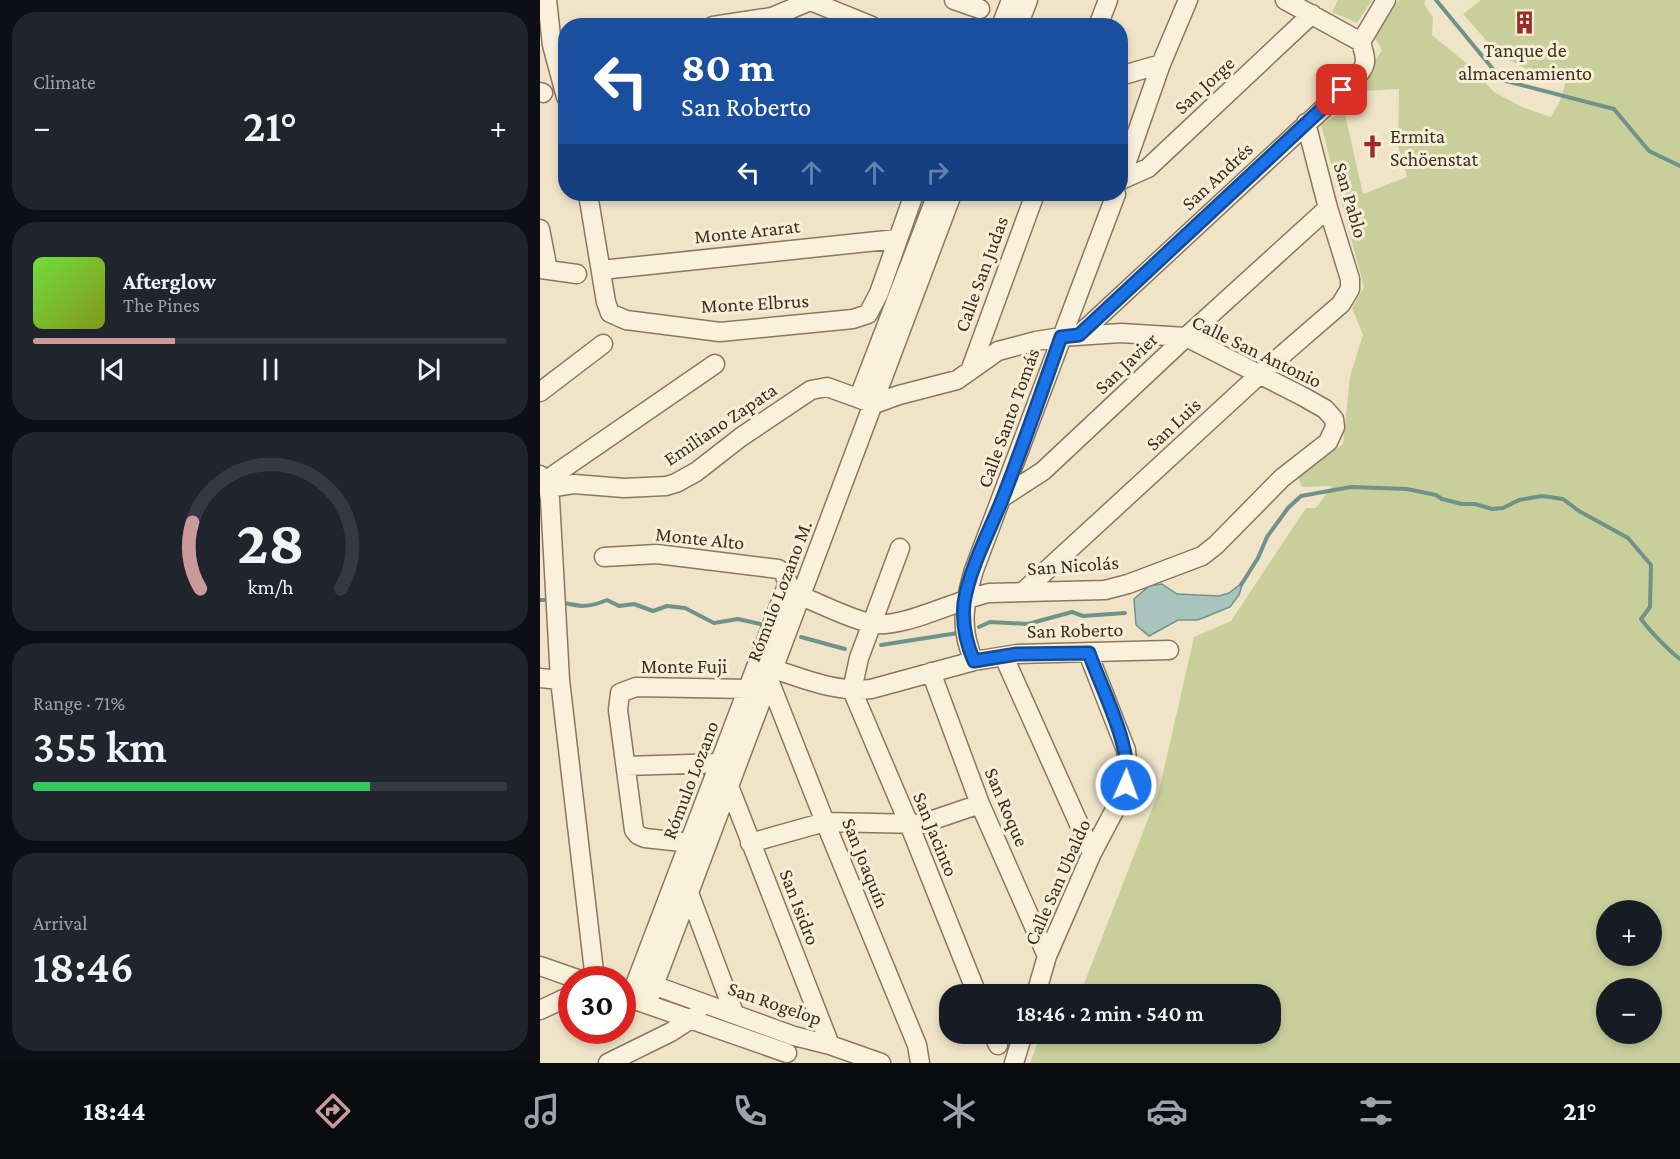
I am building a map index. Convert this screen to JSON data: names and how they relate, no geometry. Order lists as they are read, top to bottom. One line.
{"streets":{"street":["San Jorge","San Andrés","San Pablo","Monte Ararat","Calle San Judas","Monte Elbrus","Calle San Antonio","San Javier","Calle Santo Tomás","Emiliano Zapata","San Luis","Monte Alto","San Nicolás","Rómulo Lozano M.","San Roberto","Monte Fuji","Rómulo Lozano","San Roque","San Jacinto","San Joaquín","Calle San Ubaldo","San Isidro","San Rogelop"]},"crossings":[["San Andrés","San Pablo"],["San Andrés","Calle San Antonio"],["San Andrés","Calle Santo Tomás"],["San Pablo","San Javier"],["San Pablo","San Luis"],["Monte Ararat","Monte Elbrus"],["Calle San Judas","Calle San Antonio"],["Calle San Antonio","San Javier"],["Calle San Antonio","Calle Santo Tomás"],["Calle San Antonio","Emiliano Zapata"],["Calle San Antonio","San Luis"],["Calle San Antonio","San Nicolás"],["Calle San Antonio","Rómulo Lozano M."],["San Javier","Calle Santo Tomás"],["Calle Santo Tomás","San Nicolás"],["Calle Santo Tomás","San Roberto"],["Emiliano Zapata","Rómulo Lozano M."],["San Luis","San Nicolás"],["Monte Alto","Rómulo Lozano"],["San Nicolás","Rómulo Lozano M."],["Rómulo Lozano M.","San Roberto"],["Rómulo Lozano M.","San Joaquín"],["Rómulo Lozano M.","San Isidro"],["Rómulo Lozano M.","San Rogelop"],["San Roberto","San Roque"],["San Roberto","San Jacinto"],["San Roberto","San Joaquín"],["San Roberto","Calle San Ubaldo"],["Monte Fuji","Rómulo Lozano"],["San Roque","Calle San Ubaldo"],["San Isidro","San Rogelop"]],"places":{"building":["Tanque de almacenamiento"],"church":["Ermita Schöenstat"]},"page":{"tile":["Climate",["Range · 71%","355 km"],["Arrival","18:46"]],"turn":["80 m","San Roberto"],"heat":["−","21°","+"],"song":["Afterglow","The Pines"],"map_buttons":["+","−"],"limit":"30","trip":"18:46 · 2 min · 540 m","tabs":["18:44","21°"],"gauge":["28","km/h"]}}
